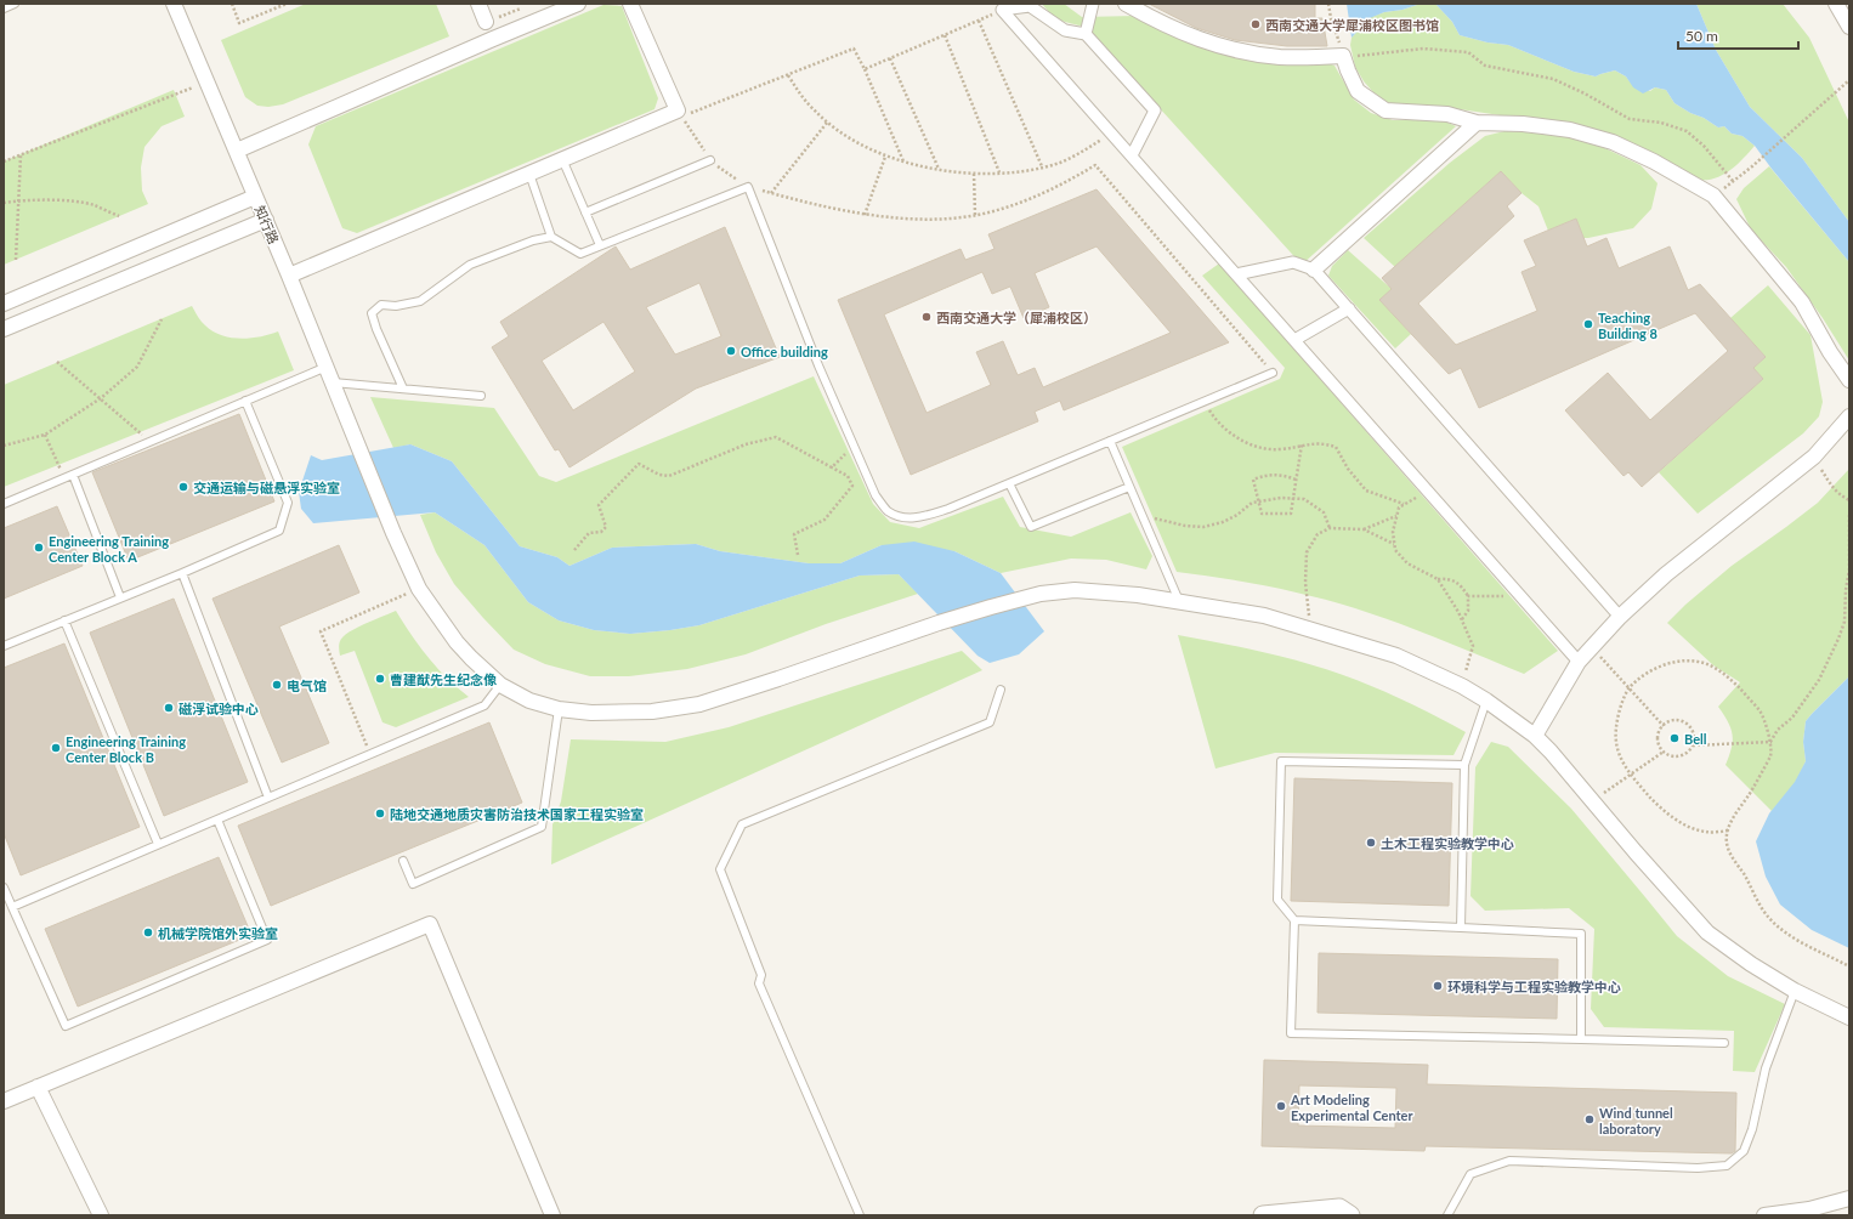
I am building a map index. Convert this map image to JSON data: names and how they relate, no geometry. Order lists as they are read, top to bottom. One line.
{"streets":{"street":["知行路"]},"places":["西南交通大学犀浦校区图书馆","西南交通大学（犀浦校区）","Teaching Building 8","Office building","交通运输与磁悬浮实验室","Engineering Training Center Block A","曹建猷先生纪念像","电气馆","磁浮试验中心","Bell","Engineering Training Center Block B","陆地交通地质灾害防治技术国家工程实验室","土木工程实验教学中心","机械学院馆外实验室","环境科学与工程实验教学中心","Art Modeling Experimental Center","Wind tunnel laboratory"],"scale_bar":"50 m"}
